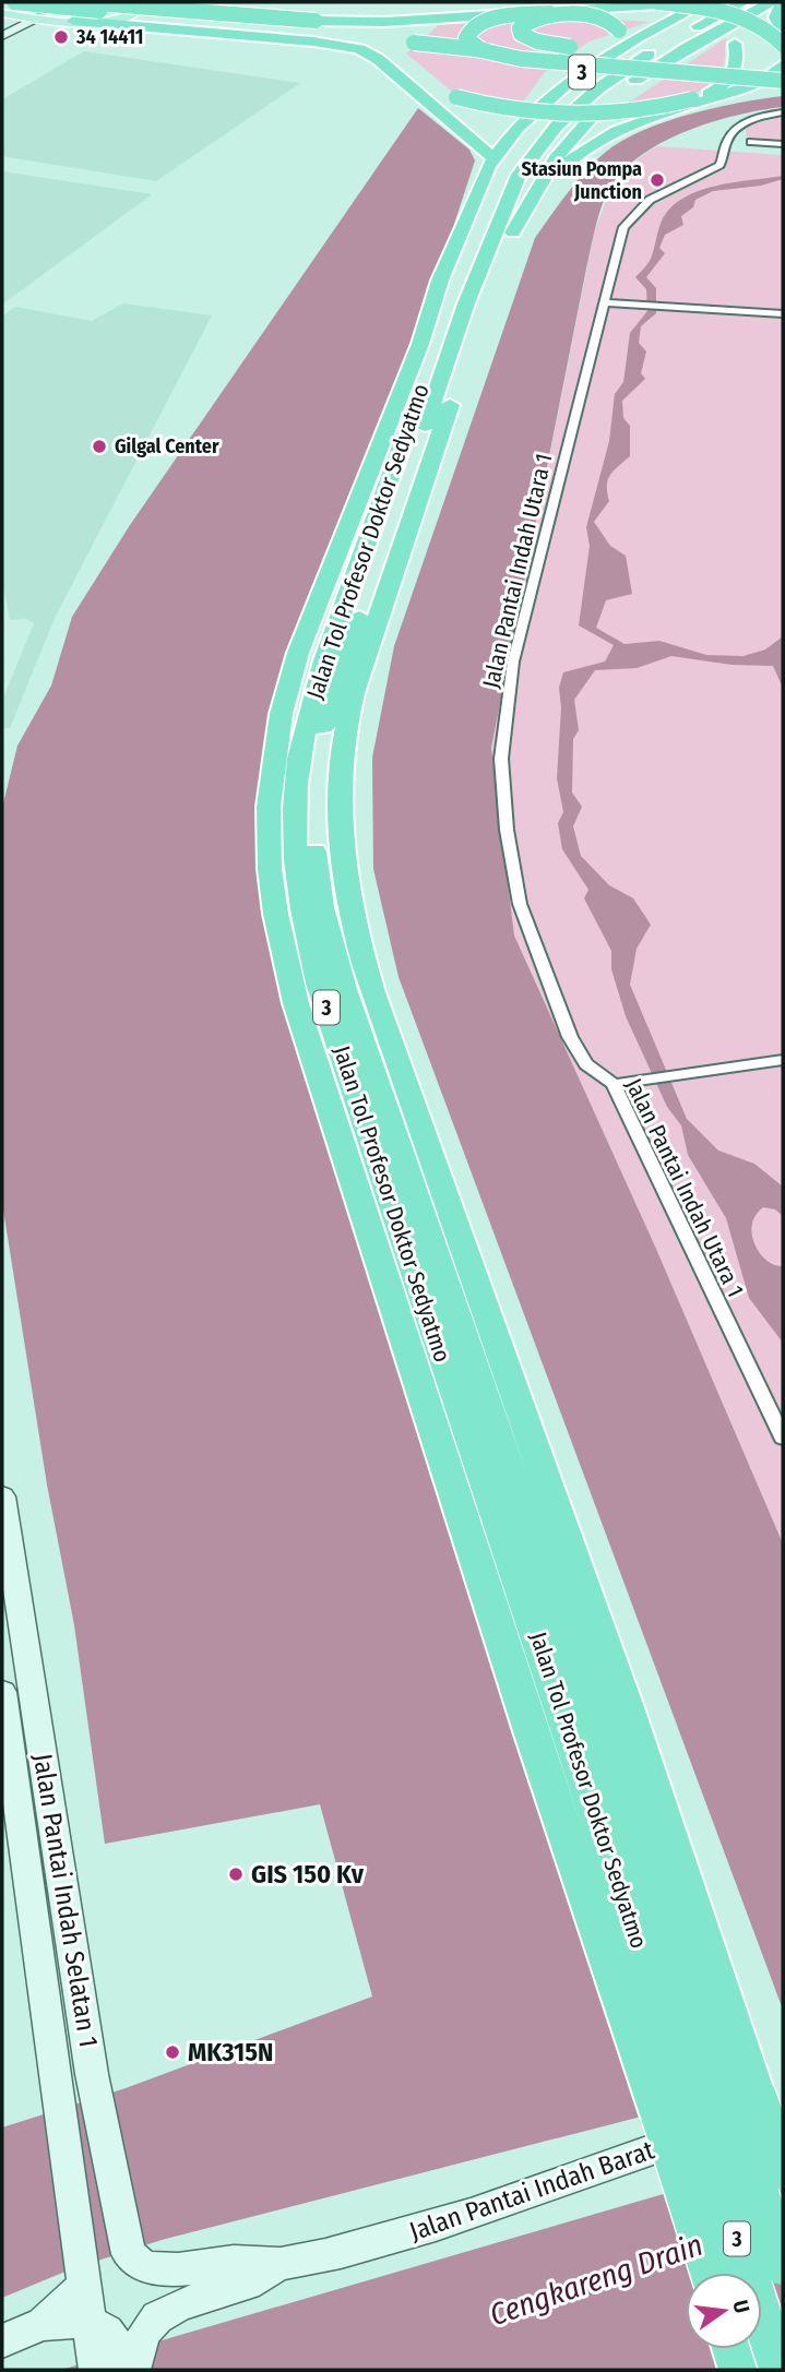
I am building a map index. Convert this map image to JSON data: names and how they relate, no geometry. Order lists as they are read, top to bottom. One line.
{"streets":{"highway":["3","Jalan Tol Profesor Doktor Sedyatmo"],"street":["Jalan Pantai Indah Utara 1","Jalan Pantai Indah Selatan 1","Jalan Pantai Indah Barat"]},"crossings":[["Jalan Tol Profesor Doktor Sedyatmo","Jalan Pantai Indah Barat"],["Jalan Pantai Indah Selatan 1","Jalan Pantai Indah Barat"]],"water":["Cengkareng Drain"],"places":["34 14411","Stasiun Pompa Junction","Gilgal Center","GIS 150 Kv","MK315N"],"north":"right"}
